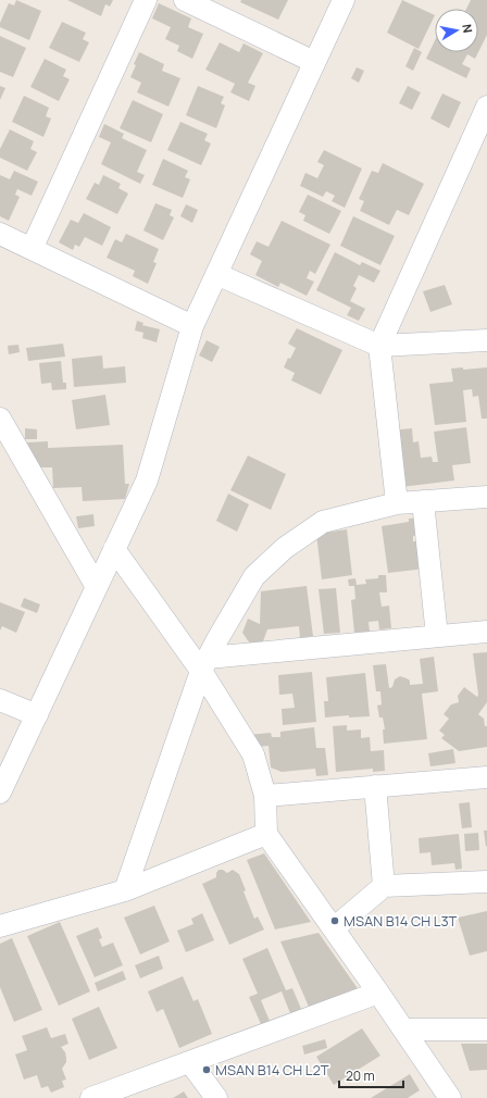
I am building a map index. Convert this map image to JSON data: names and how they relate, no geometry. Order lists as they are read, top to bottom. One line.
{"places":["MSAN B14 CH L3T","MSAN B14 CH L2T"],"scale_bar":"20 m","north":"right"}
